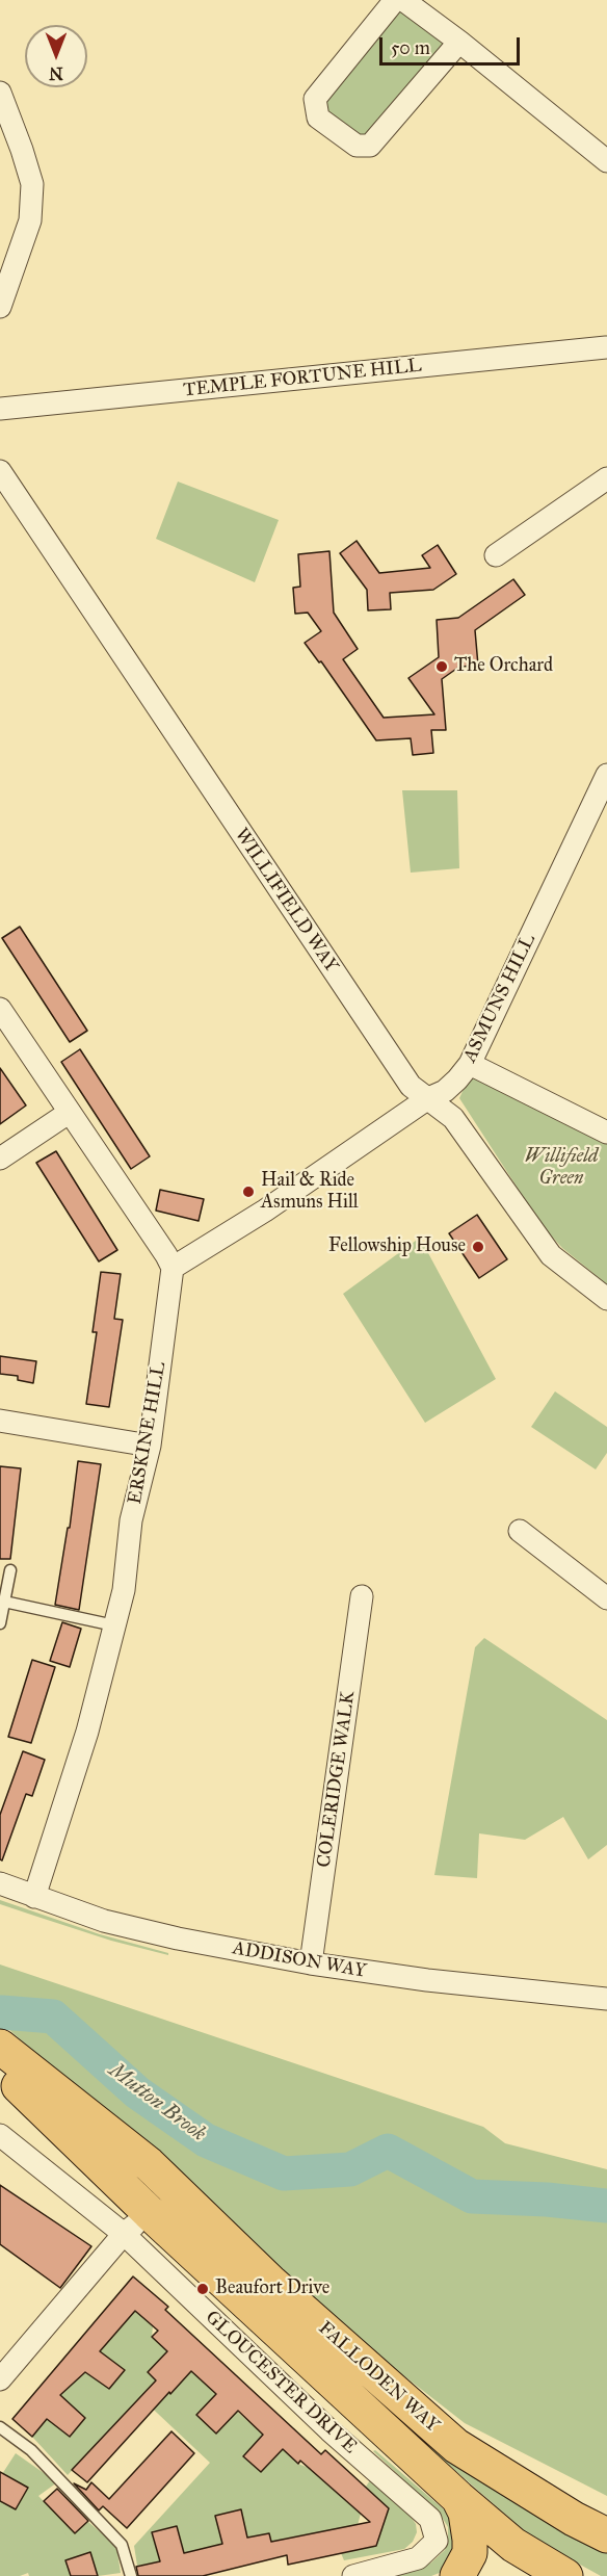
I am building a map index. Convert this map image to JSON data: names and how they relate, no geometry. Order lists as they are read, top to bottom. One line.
{"streets":{"highway":["FALLODEN WAY"],"street":["TEMPLE FORTUNE HILL","WILLIFIELD WAY","ASMUNS HILL","ERSKINE HILL","COLERIDGE WALK","ADDISON WAY","GLOUCESTER DRIVE"]},"crossings":[["WILLIFIELD WAY","ASMUNS HILL"],["ASMUNS HILL","ERSKINE HILL"],["ERSKINE HILL","ADDISON WAY"],["COLERIDGE WALK","ADDISON WAY"],["FALLODEN WAY","GLOUCESTER DRIVE"]],"water":["Mutton Brook"],"parks":["Willifield Green"],"places":["The Orchard","Hail & Ride Asmuns Hill","Fellowship House","Beaufort Drive"],"scale_bar":"50 m","north":"bottom"}
